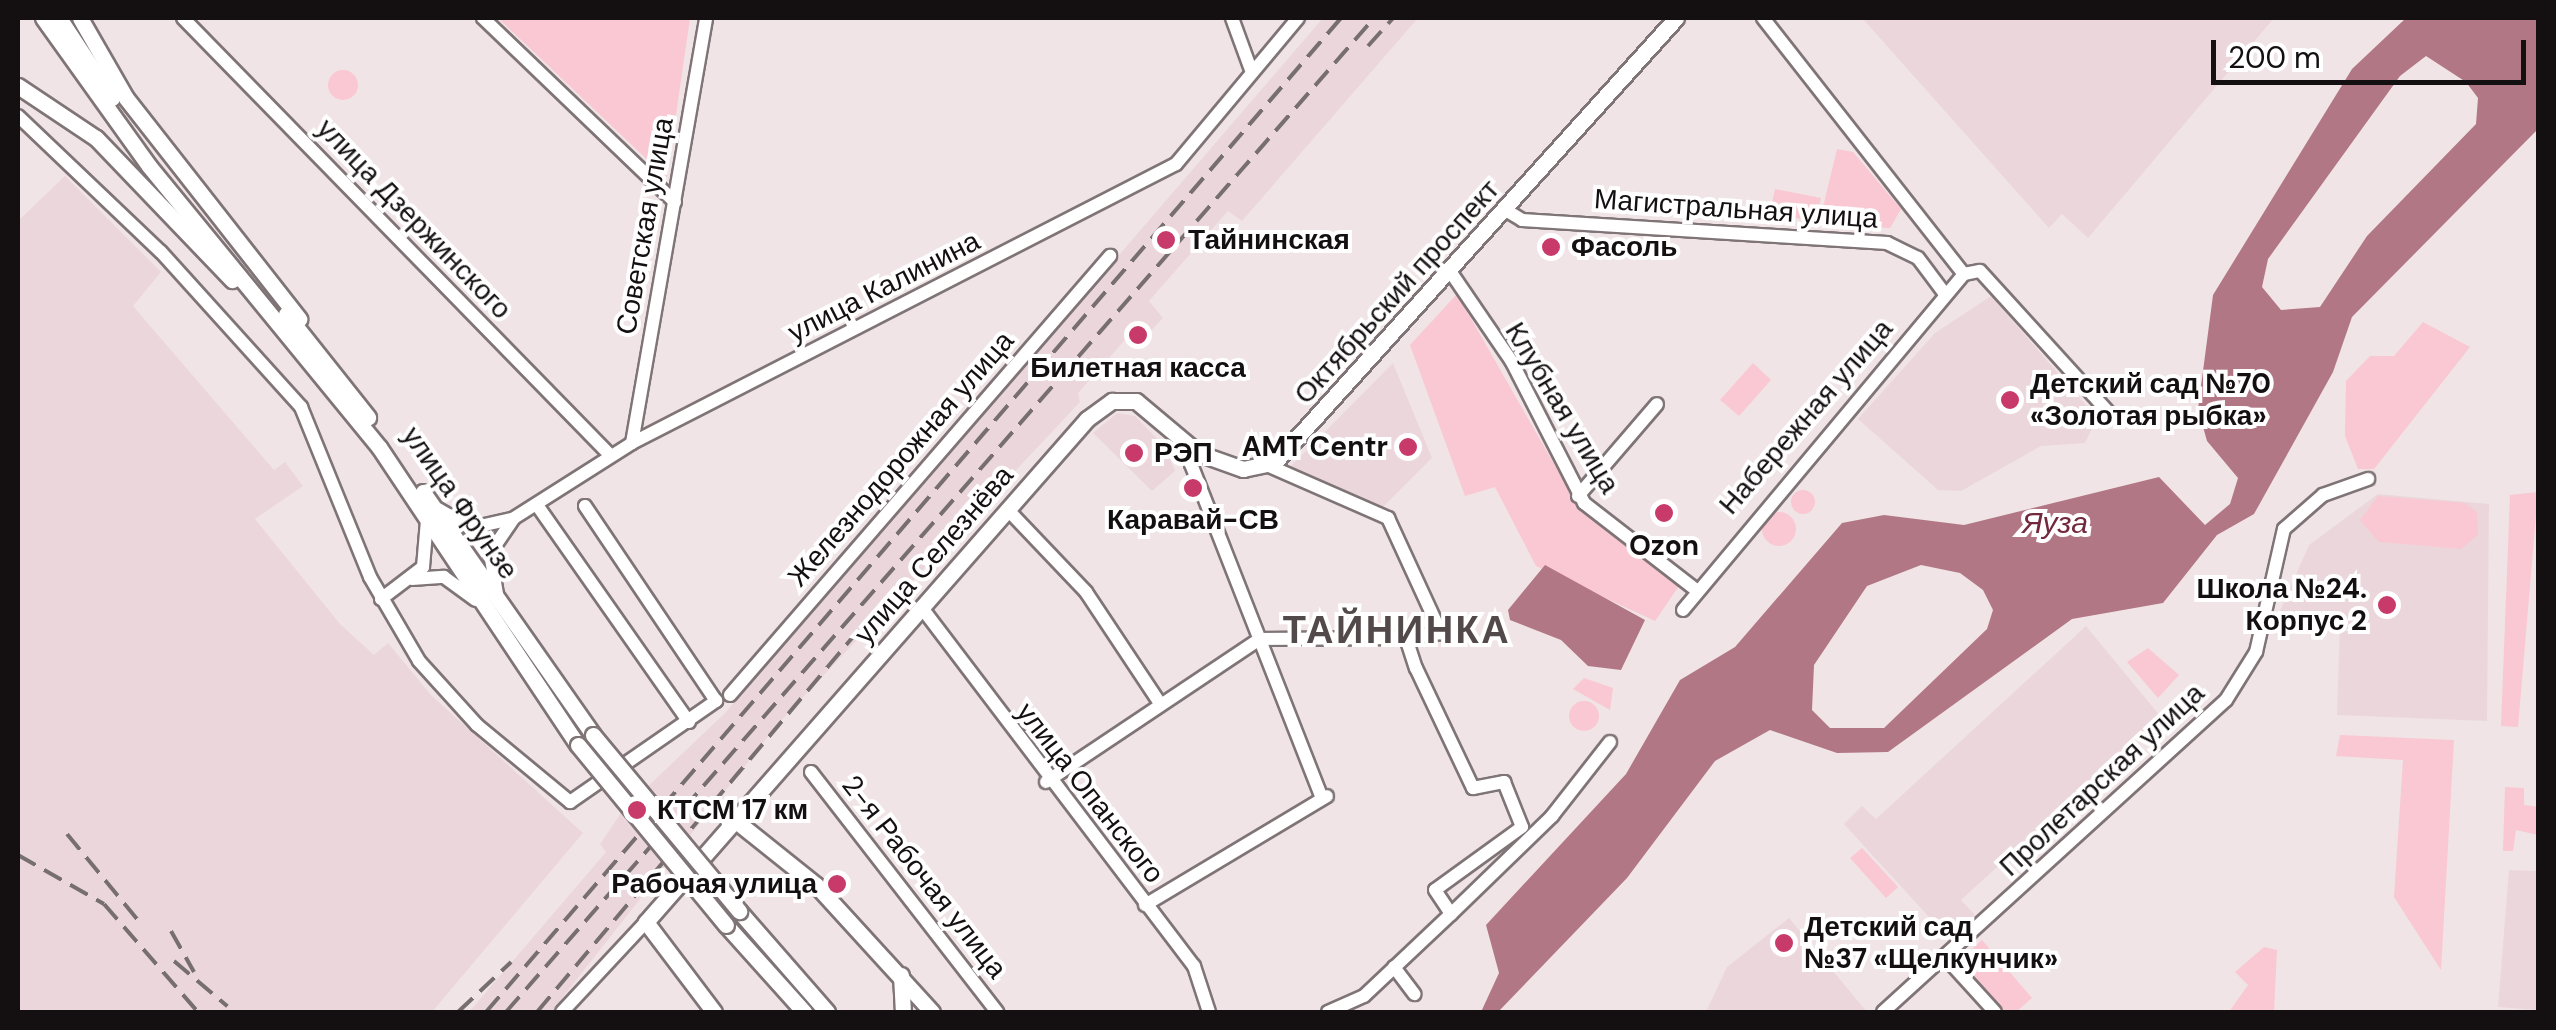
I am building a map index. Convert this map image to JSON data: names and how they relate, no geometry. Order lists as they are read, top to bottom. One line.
{"streets":{"main road":["Октябрьский проспект","улица Фрунзе","улица Селезнёва"],"street":["Магистральная улица","улица Дзержинского","Советская улица","улица Калинина","Клубная улица","Набережная улица","Железнодорожная улица","Пролетарская улица","улица Опанского","2-я Рабочая улица"]},"crossings":[["Магистральная улица","Октябрьский проспект"],["Магистральная улица","Набережная улица"],["улица Дзержинского","улица Калинина"],["Советская улица","улица Калинина"],["Октябрьский проспект","Клубная улица"],["Клубная улица","Набережная улица"],["улица Селезнёва","улица Опанского"]],"districts":["ТАЙНИНКА"],"water":["Яуза"],"places":["Тайнинская","Фасоль","Билетная касса","Детский сад №70 «Золотая рыбка»","AMT Centr","РЭП","Каравай-СВ","Ozon","Школа №24. Корпус 2","КТСМ 17 км","Рабочая улица","Детский сад №37 «Щелкунчик»"],"scale_bar":"200 m"}
